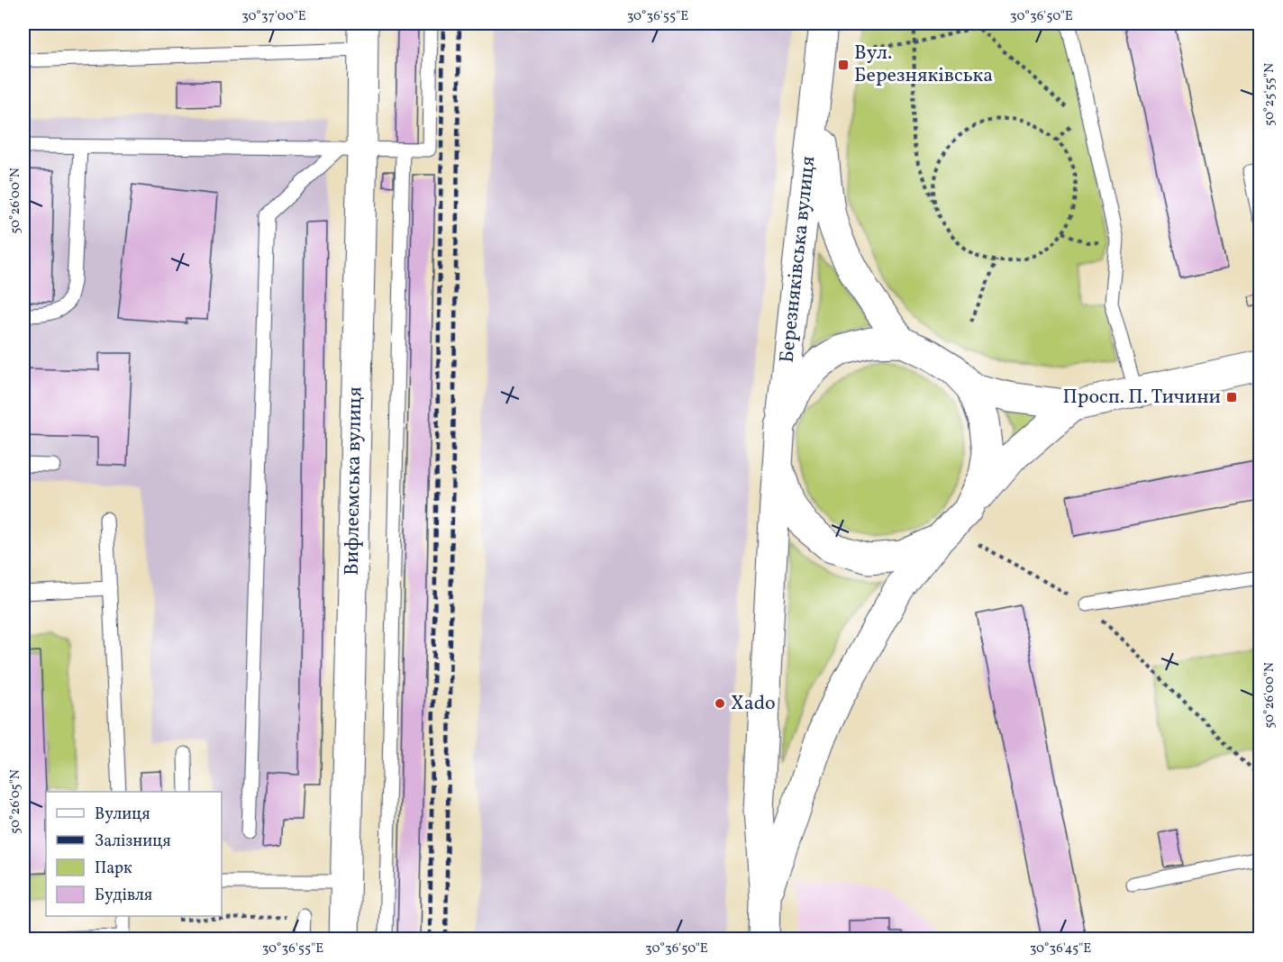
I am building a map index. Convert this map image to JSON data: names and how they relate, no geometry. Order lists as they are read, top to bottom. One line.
{"streets":{"street":["Березняківська вулиця","Вифлеємська вулиця"]},"places":{"transit":["Вул. Березняківська","Просп. П. Тичини"],"other":["Xado"]},"legend":["Вулиця","Залізниця","Парк","Будівля"],"coordinates":["30°37'00\"E","30°36'55\"E","30°36'50\"E","50°25'55\"N","50°26'00\"N","50°26'05\"N","30°36'45\"E"]}
